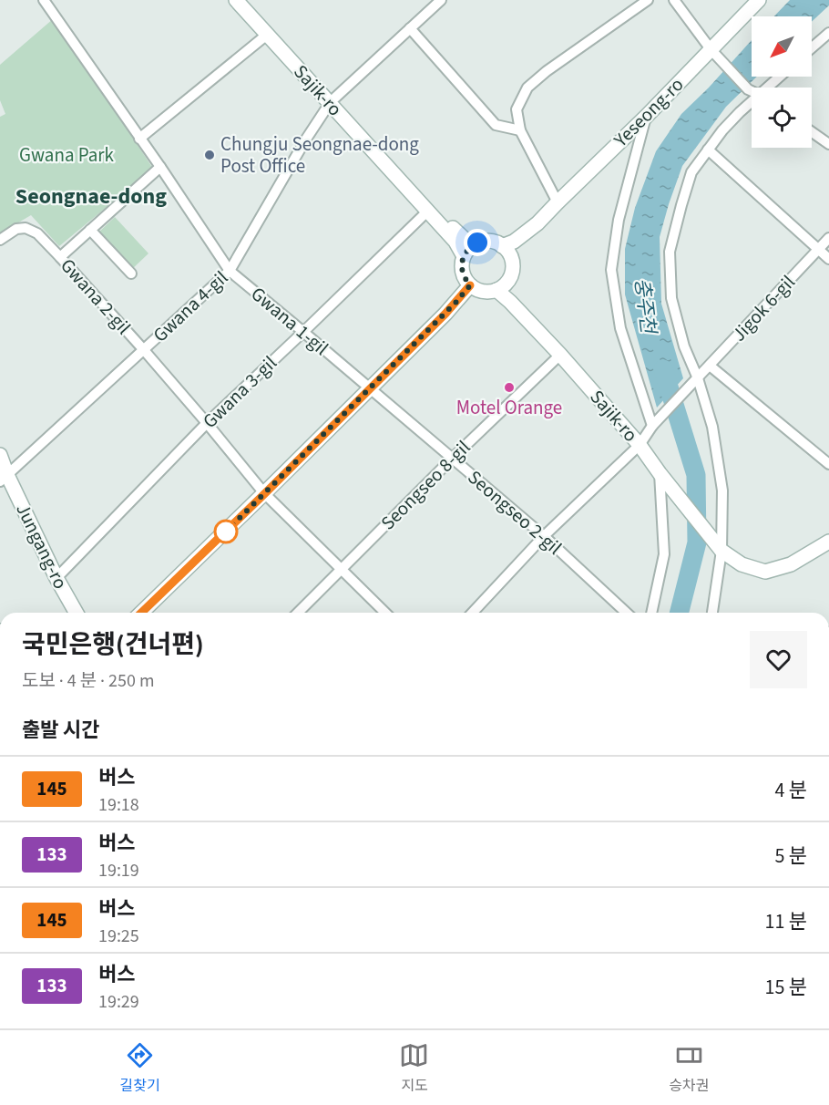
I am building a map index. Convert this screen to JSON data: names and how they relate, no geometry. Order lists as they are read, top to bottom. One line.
{"streets":{"street":["Sajik-ro","Yeseong-ro","Gwana 2-gil","Gwana 4-gil","Jigok 6-gil","Gwana 1-gil","Gwana 3-gil","Seongseo 8-gil","Seongseo 2-gil","Jungang-ro"]},"crossings":[["Sajik-ro","Gwana 4-gil"],["Sajik-ro","Jigok 6-gil"],["Sajik-ro","Gwana 3-gil"],["Sajik-ro","Seongseo 8-gil"],["Gwana 2-gil","Gwana 4-gil"],["Gwana 2-gil","Gwana 3-gil"],["Gwana 2-gil","Seongseo 8-gil"],["Gwana 4-gil","Gwana 1-gil"],["Gwana 4-gil","Jungang-ro"],["Jigok 6-gil","Seongseo 2-gil"],["Gwana 1-gil","Gwana 3-gil"],["Gwana 1-gil","Seongseo 2-gil"],["Gwana 3-gil","Jungang-ro"],["Seongseo 8-gil","Seongseo 2-gil"]],"districts":["Seongnae-dong"],"water":["충주천"],"parks":["Gwana Park"],"places":["Chungju Seongnae-dong Post Office","Motel Orange"],"lines":["bus line 145"],"north":"bottom left","page":{"heading":[["국민은행(건너편)","도보 · 4 분 · 250 m"],"출발 시간"],"list":[{"mark":"145","name":"버스","note":"19:18","value":"4 분"},{"mark":"133","name":"버스","note":"19:19","value":"5 분"},{"mark":"145","name":"버스","note":"19:25","value":"11 분"},{"mark":"133","name":"버스","note":"19:29","value":"15 분"}],"tabs":["길찾기","지도","승차권"]}}
